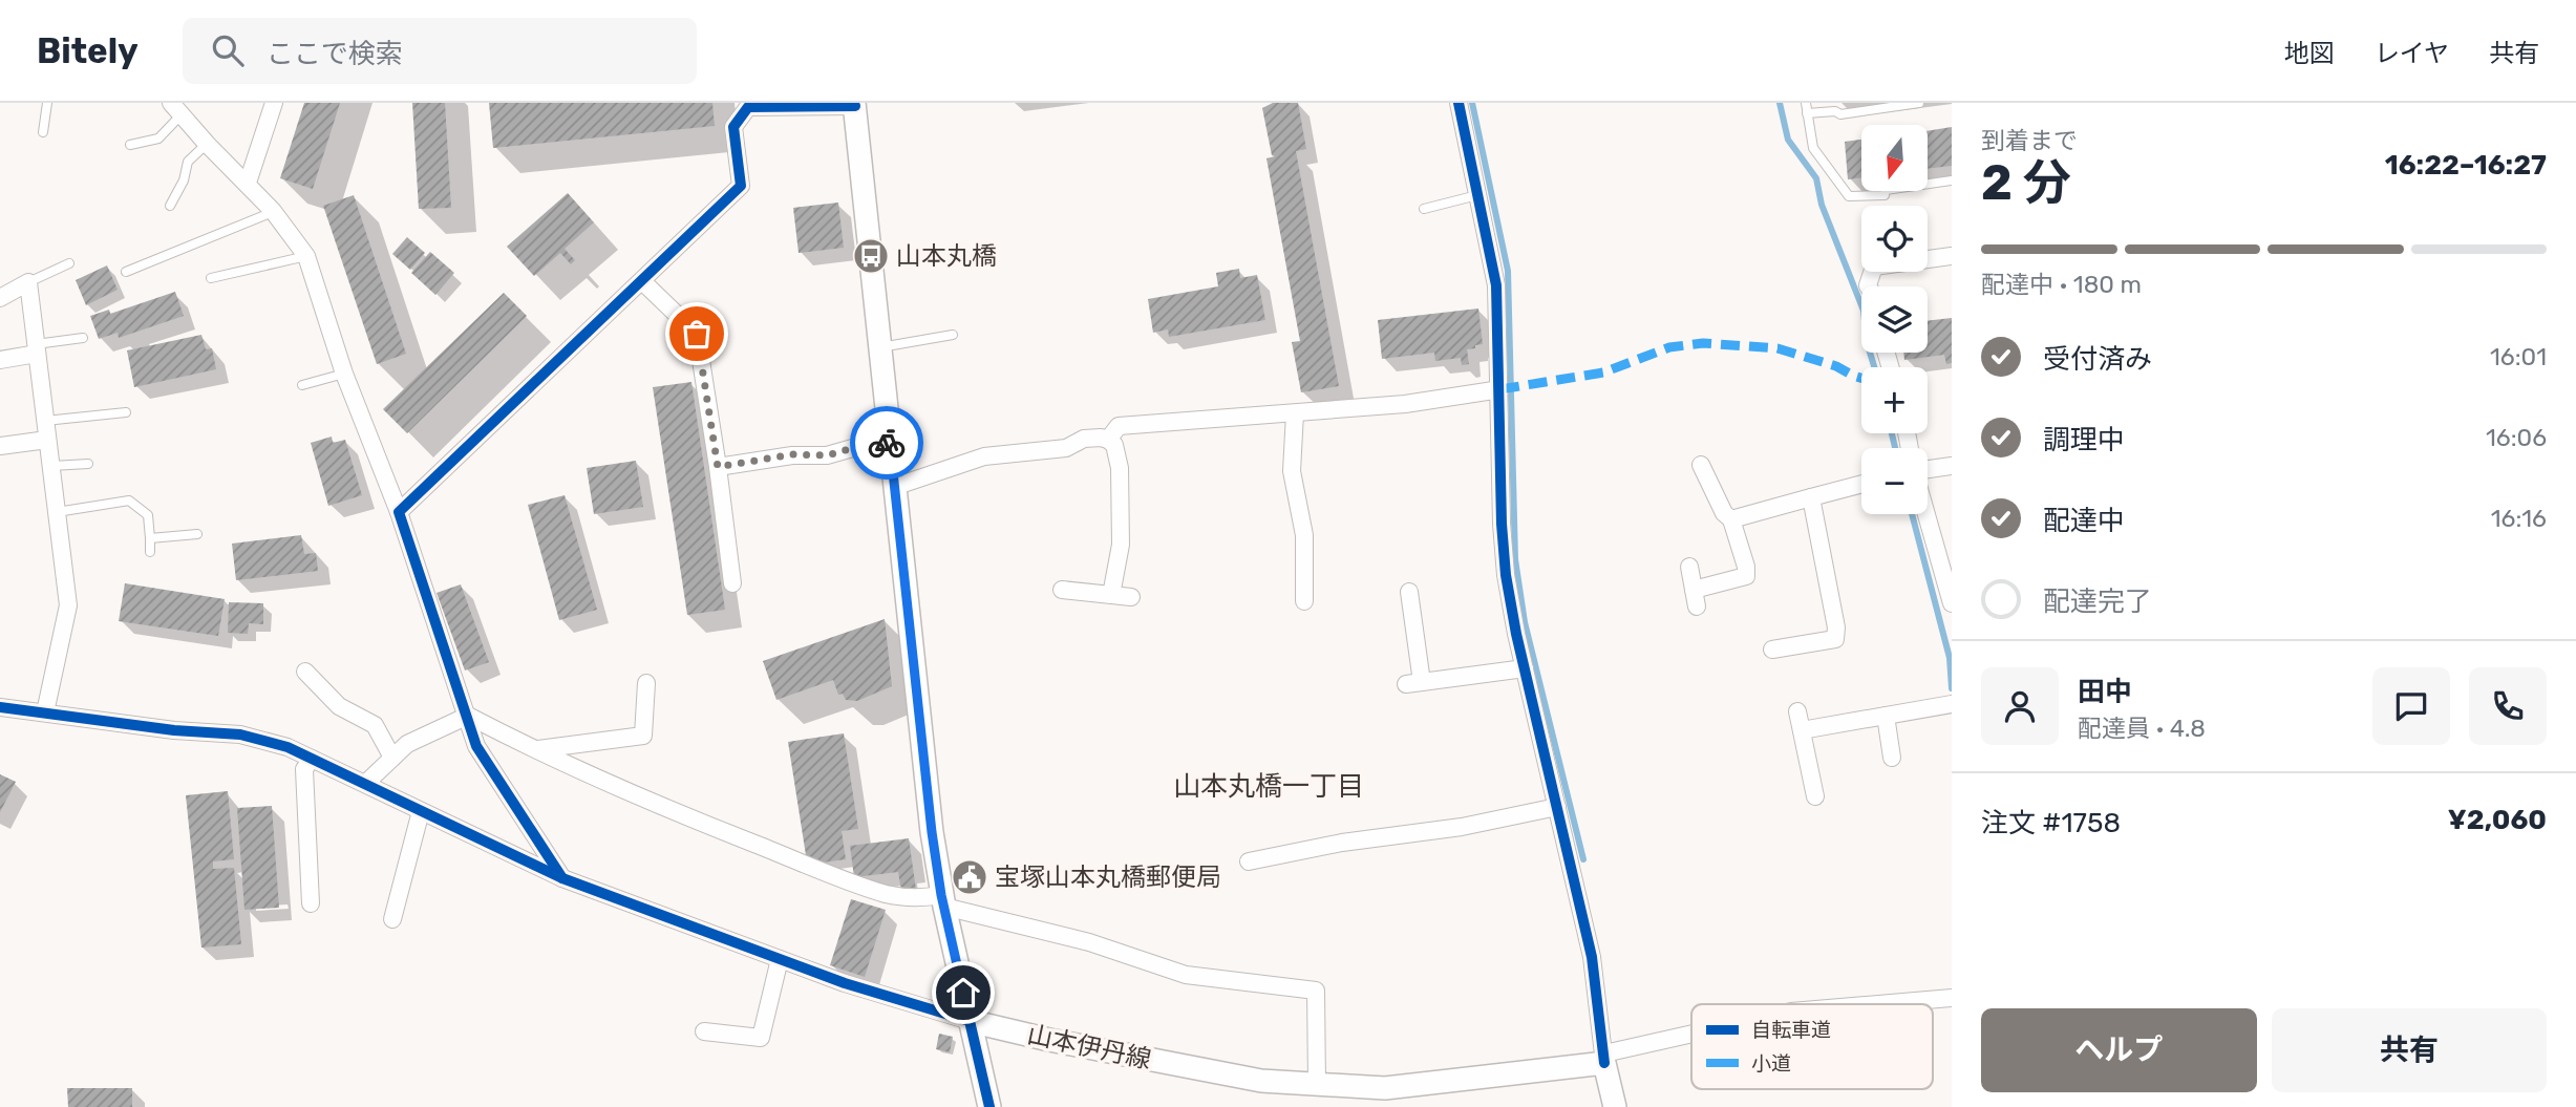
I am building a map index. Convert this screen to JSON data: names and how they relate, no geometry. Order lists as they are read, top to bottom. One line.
{"streets":{"main road":["山本伊丹線"]},"districts":["山本丸橋一丁目"],"places":{"bus stop":["山本丸橋"],"public building":["宝塚山本丸橋郵便局"]},"legend":["自転車道","小道"],"north":"bottom","page":{"header":"Bitely","search":"ここで検索","nav":["地図","レイヤ","共有"],"heading":["2 分","到着まで","16:22–16:27"],"panel":["田中","配達員 · 4.8","注文 #1758","¥2,060"],"map_buttons":["+","−"],"bar":"配達中 · 180 m","list":[["受付済み","16:01"],["調理中","16:06"],["配達中","16:16"],"配達完了"],"buttons":["ヘルプ","共有"]}}
